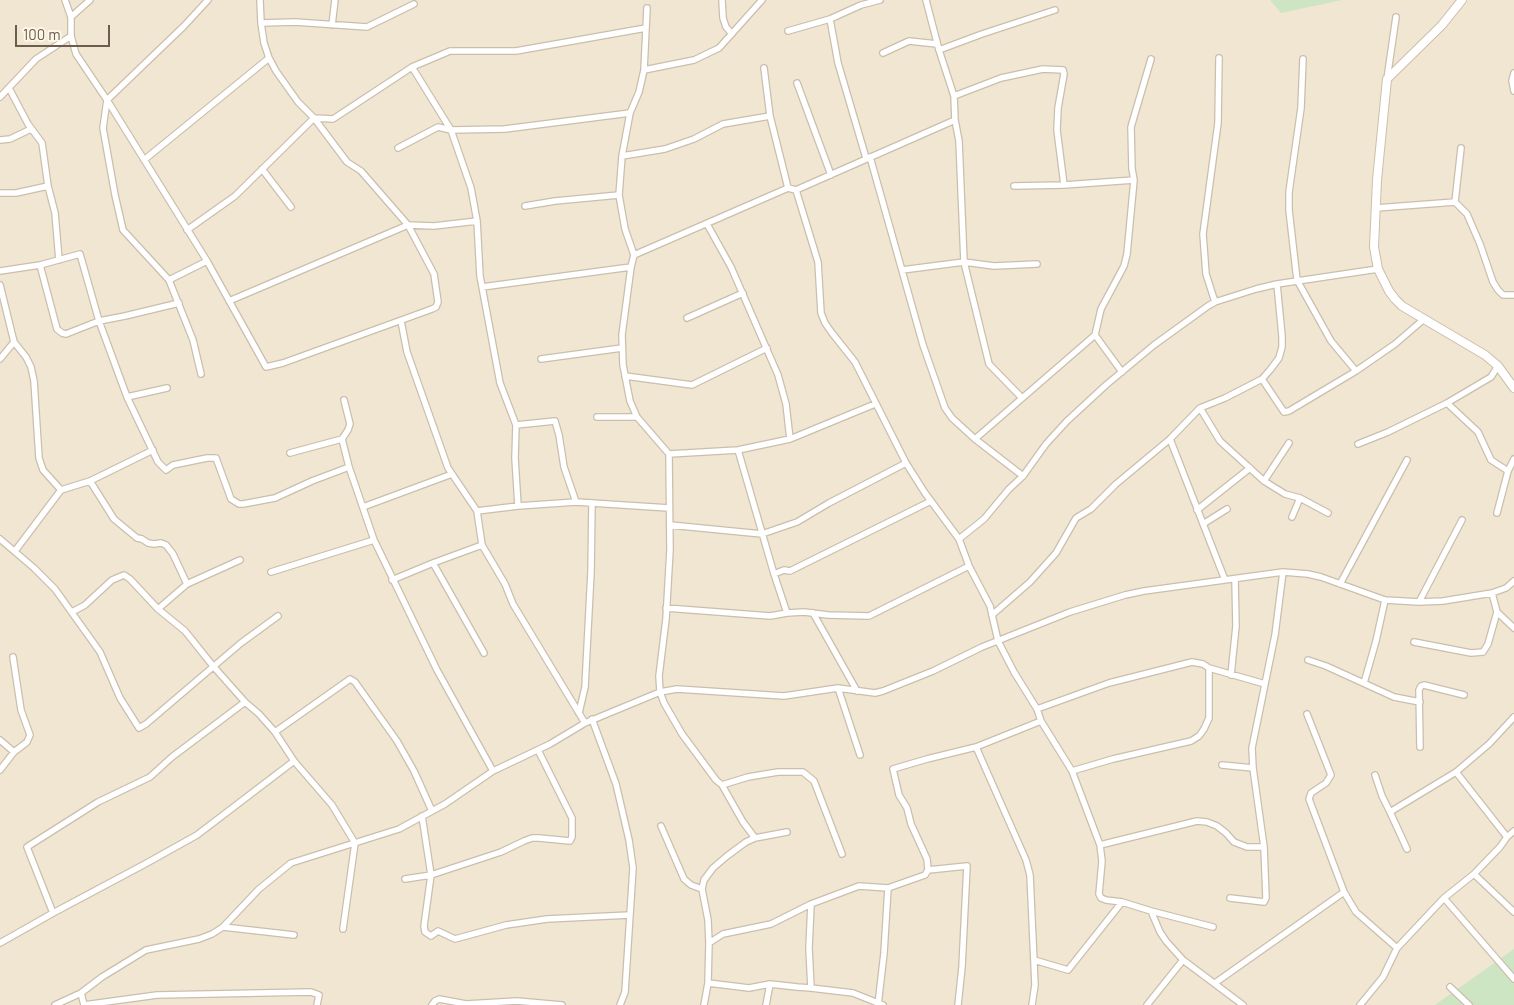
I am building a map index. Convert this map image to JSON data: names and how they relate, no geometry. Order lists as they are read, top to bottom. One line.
{"scale_bar":"100 m"}
